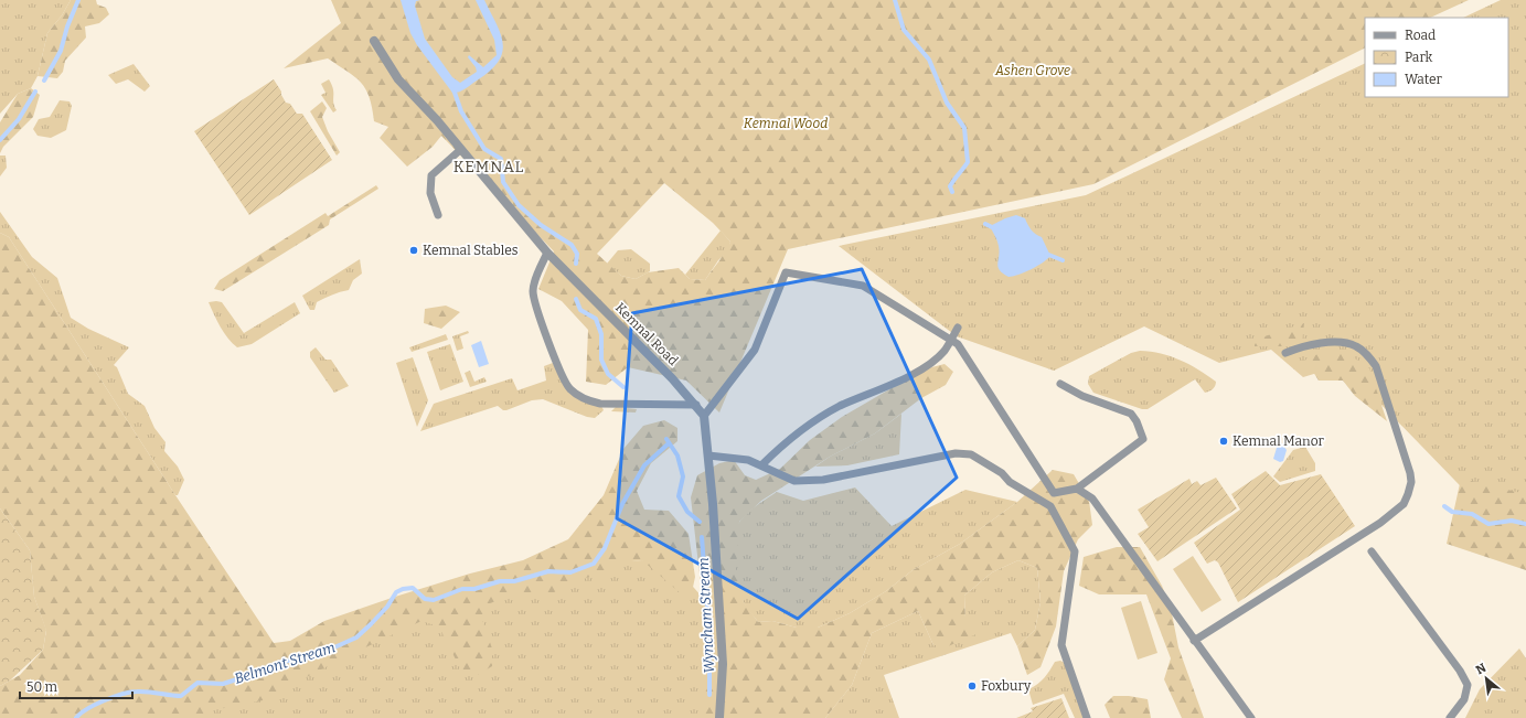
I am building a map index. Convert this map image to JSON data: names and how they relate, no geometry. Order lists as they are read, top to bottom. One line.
{"streets":{"street":["Kemnal Road"]},"districts":["KEMNAL"],"water":["Wyncham Stream","Belmont Stream"],"parks":["Ashen Grove","Kemnal Wood"],"places":["Kemnal Stables","Kemnal Manor","Foxbury"],"legend":["Road","Park","Water"],"scale_bar":"50 m","north":"top left"}
